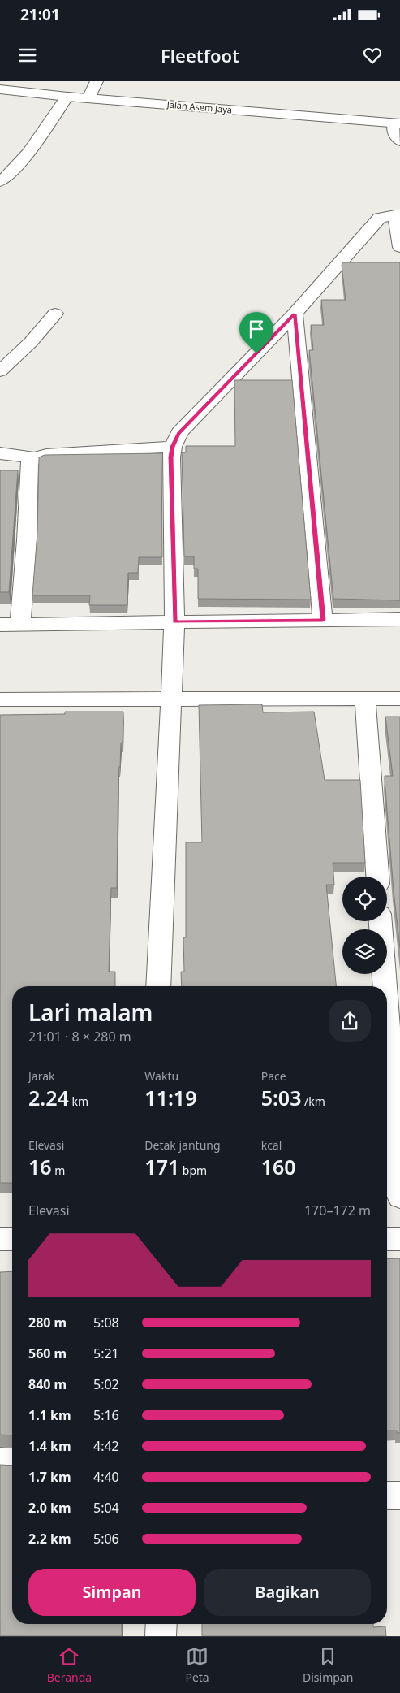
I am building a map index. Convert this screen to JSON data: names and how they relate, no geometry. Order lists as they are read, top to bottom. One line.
{"streets":{"street":["Jalan Asem Jaya"]},"page":{"status":"21:01","header":"Fleetfoot","heading":["Lari malam","21:01 · 8 × 280 m"],"stats":[["Jarak","2.24 km"],["Waktu","11:19"],["Pace","5:03 /km"],["Elevasi","16 m"],["Detak jantung","171 bpm"],["kcal","160"]],"chart":["Elevasi","170–172 m"],"list":[{"name":"280 m","note":"5:08"},{"name":"560 m","note":"5:21"},{"name":"840 m","note":"5:02"},{"name":"1.1 km","note":"5:16"},{"name":"1.4 km","note":"4:42"},{"name":"1.7 km","note":"4:40"},{"name":"2.0 km","note":"5:04"},{"name":"2.2 km","note":"5:06"}],"buttons":["Simpan","Bagikan"],"tabs":["Beranda","Peta","Disimpan"]}}
